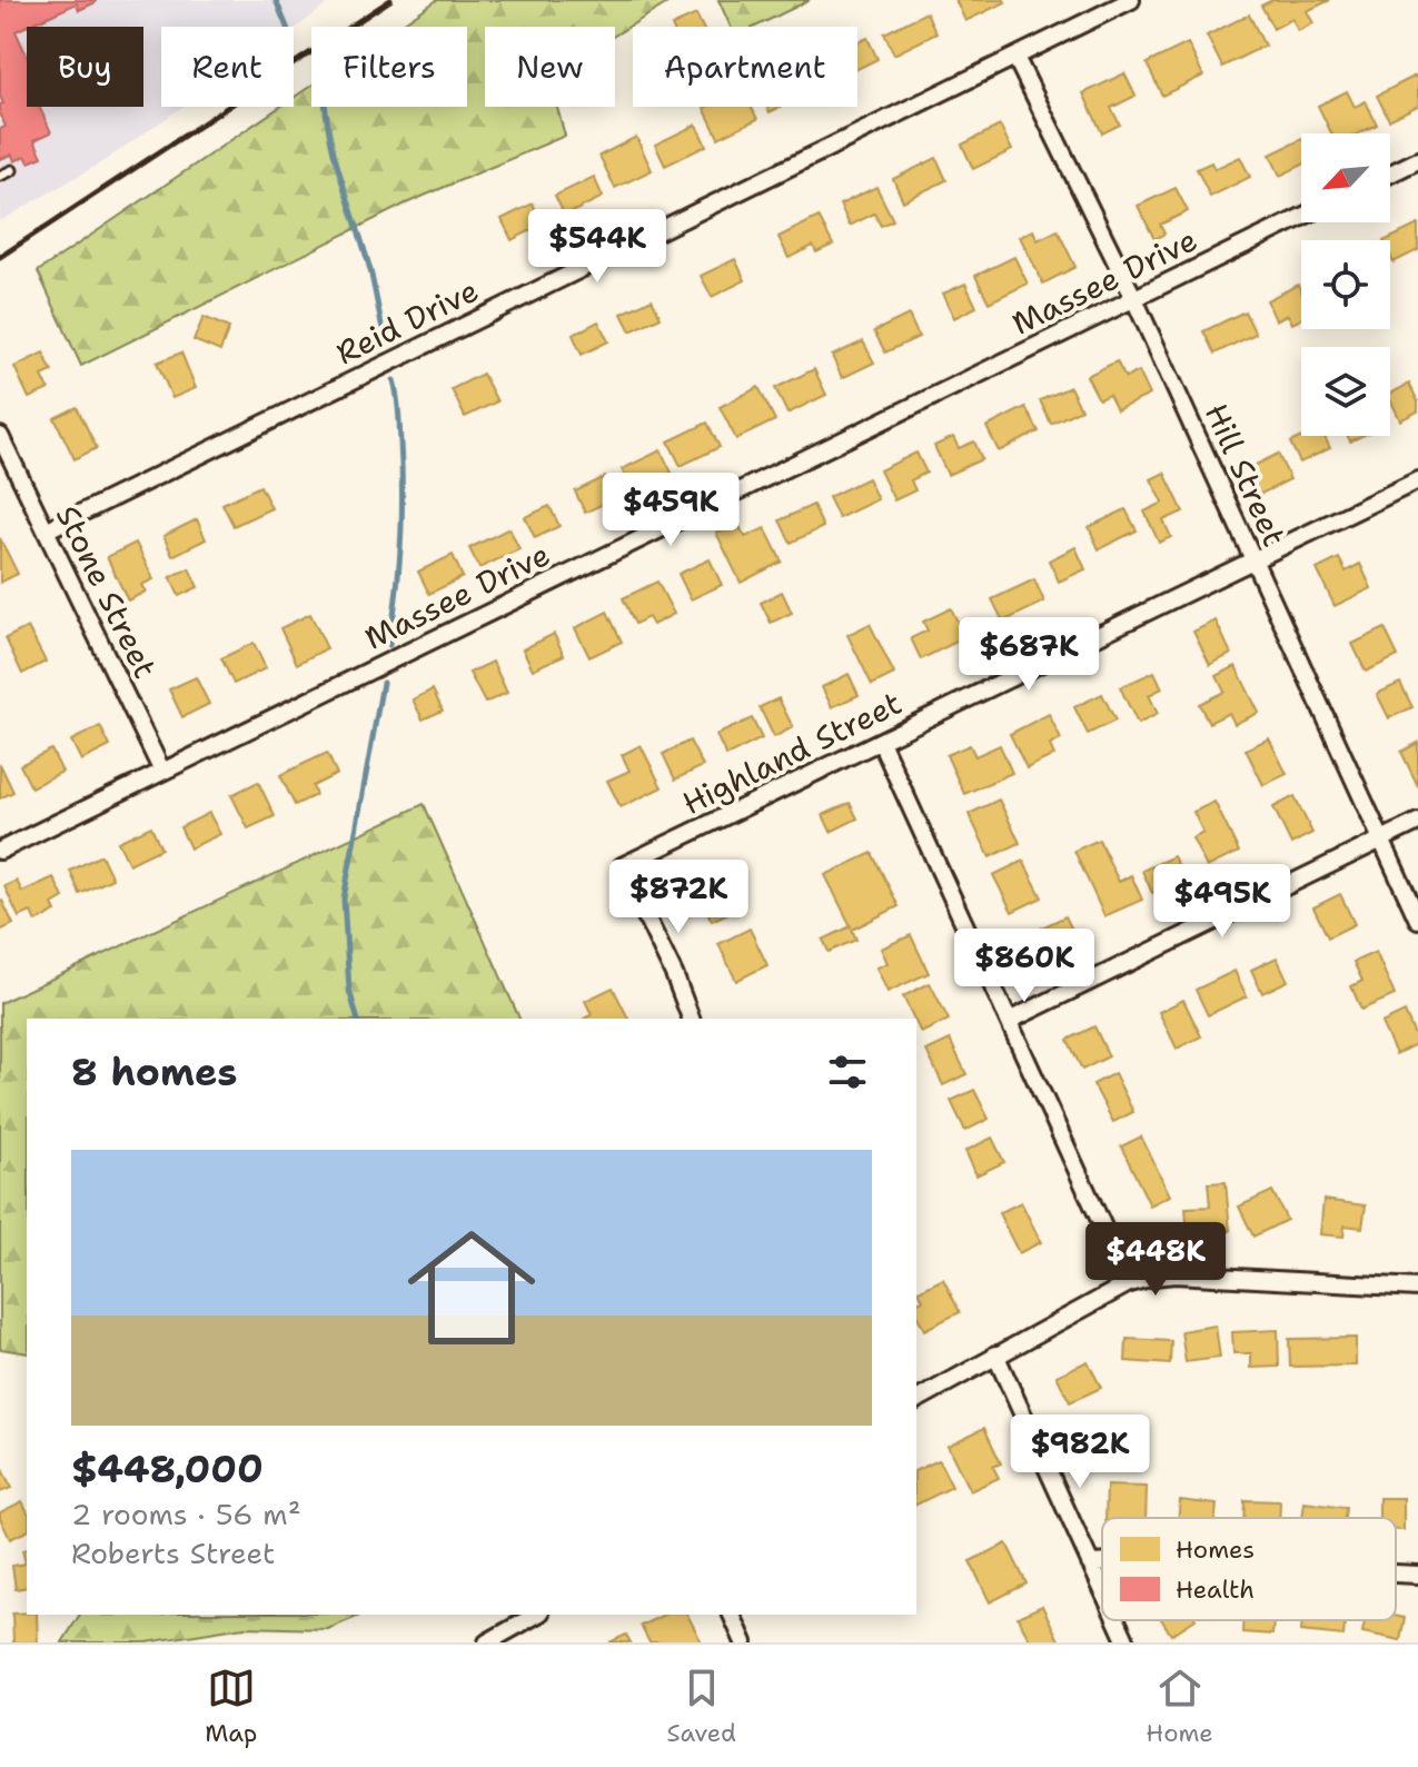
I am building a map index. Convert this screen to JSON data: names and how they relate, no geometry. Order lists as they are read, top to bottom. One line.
{"streets":{"street":["Massee Drive","Reid Drive","Hill Street","Stone Street","Highland Street"]},"crossings":[["Massee Drive","Hill Street"],["Massee Drive","Stone Street"],["Reid Drive","Hill Street"],["Reid Drive","Stone Street"],["Hill Street","Highland Street"]],"legend":["Homes","Health"],"north":"bottom left","page":{"chip":["Buy","Rent","Filters","New","Apartment"],"price":["$544K","$459K","$687K","$872K","$495K","$860K","$448K","$982K"],"heading":"8 homes","list":[{"name":"$448,000","note":"2 rooms · 56 m² · Roberts Street"}],"tabs":["Map","Saved","Home"]}}
